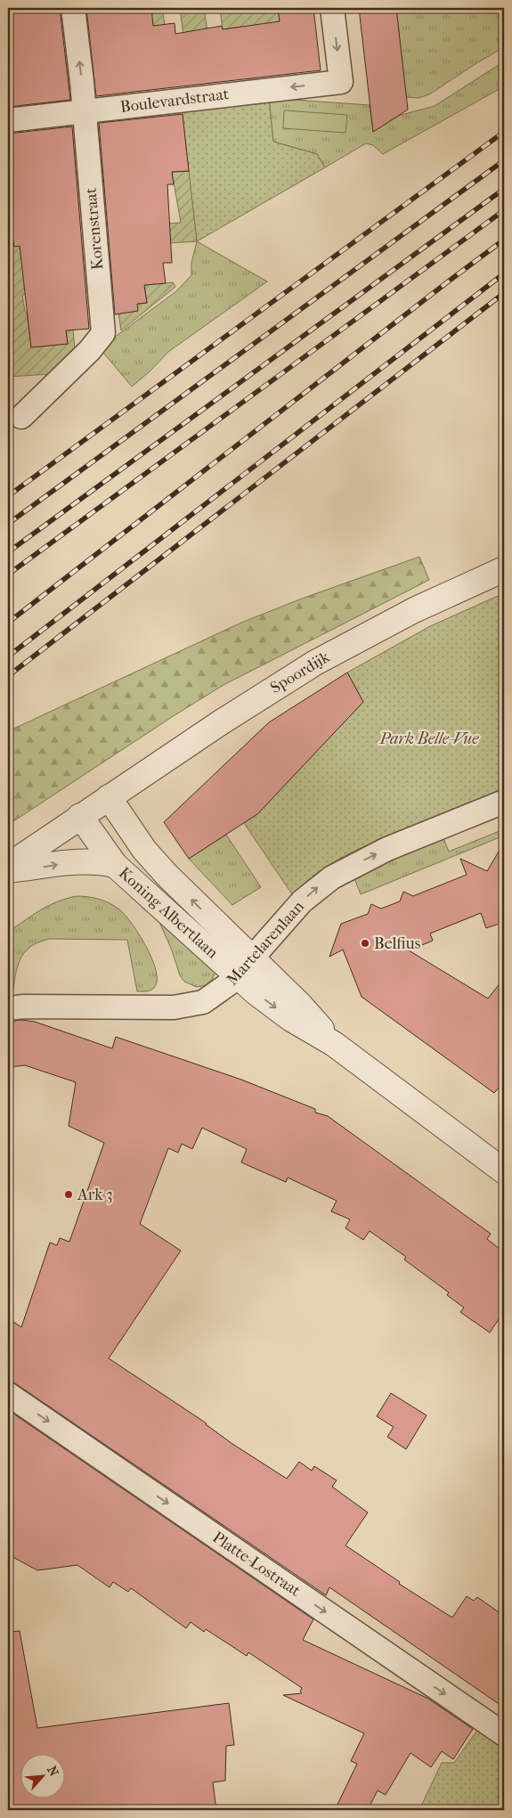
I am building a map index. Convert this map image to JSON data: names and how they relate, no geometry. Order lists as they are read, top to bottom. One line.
{"streets":{"street":["Boulevardstraat","Korenstraat","Spoordijk","Koning Albertlaan","Martelarenlaan","Platte-Lostraat"]},"crossings":[["Boulevardstraat","Korenstraat"],["Spoordijk","Koning Albertlaan"],["Koning Albertlaan","Martelarenlaan"]],"one_way":["Boulevardstraat","Martelarenlaan","Platte-Lostraat"],"parks":["Park Belle-Vue"],"places":["Belfius","Ark 3"],"north":"top right"}
